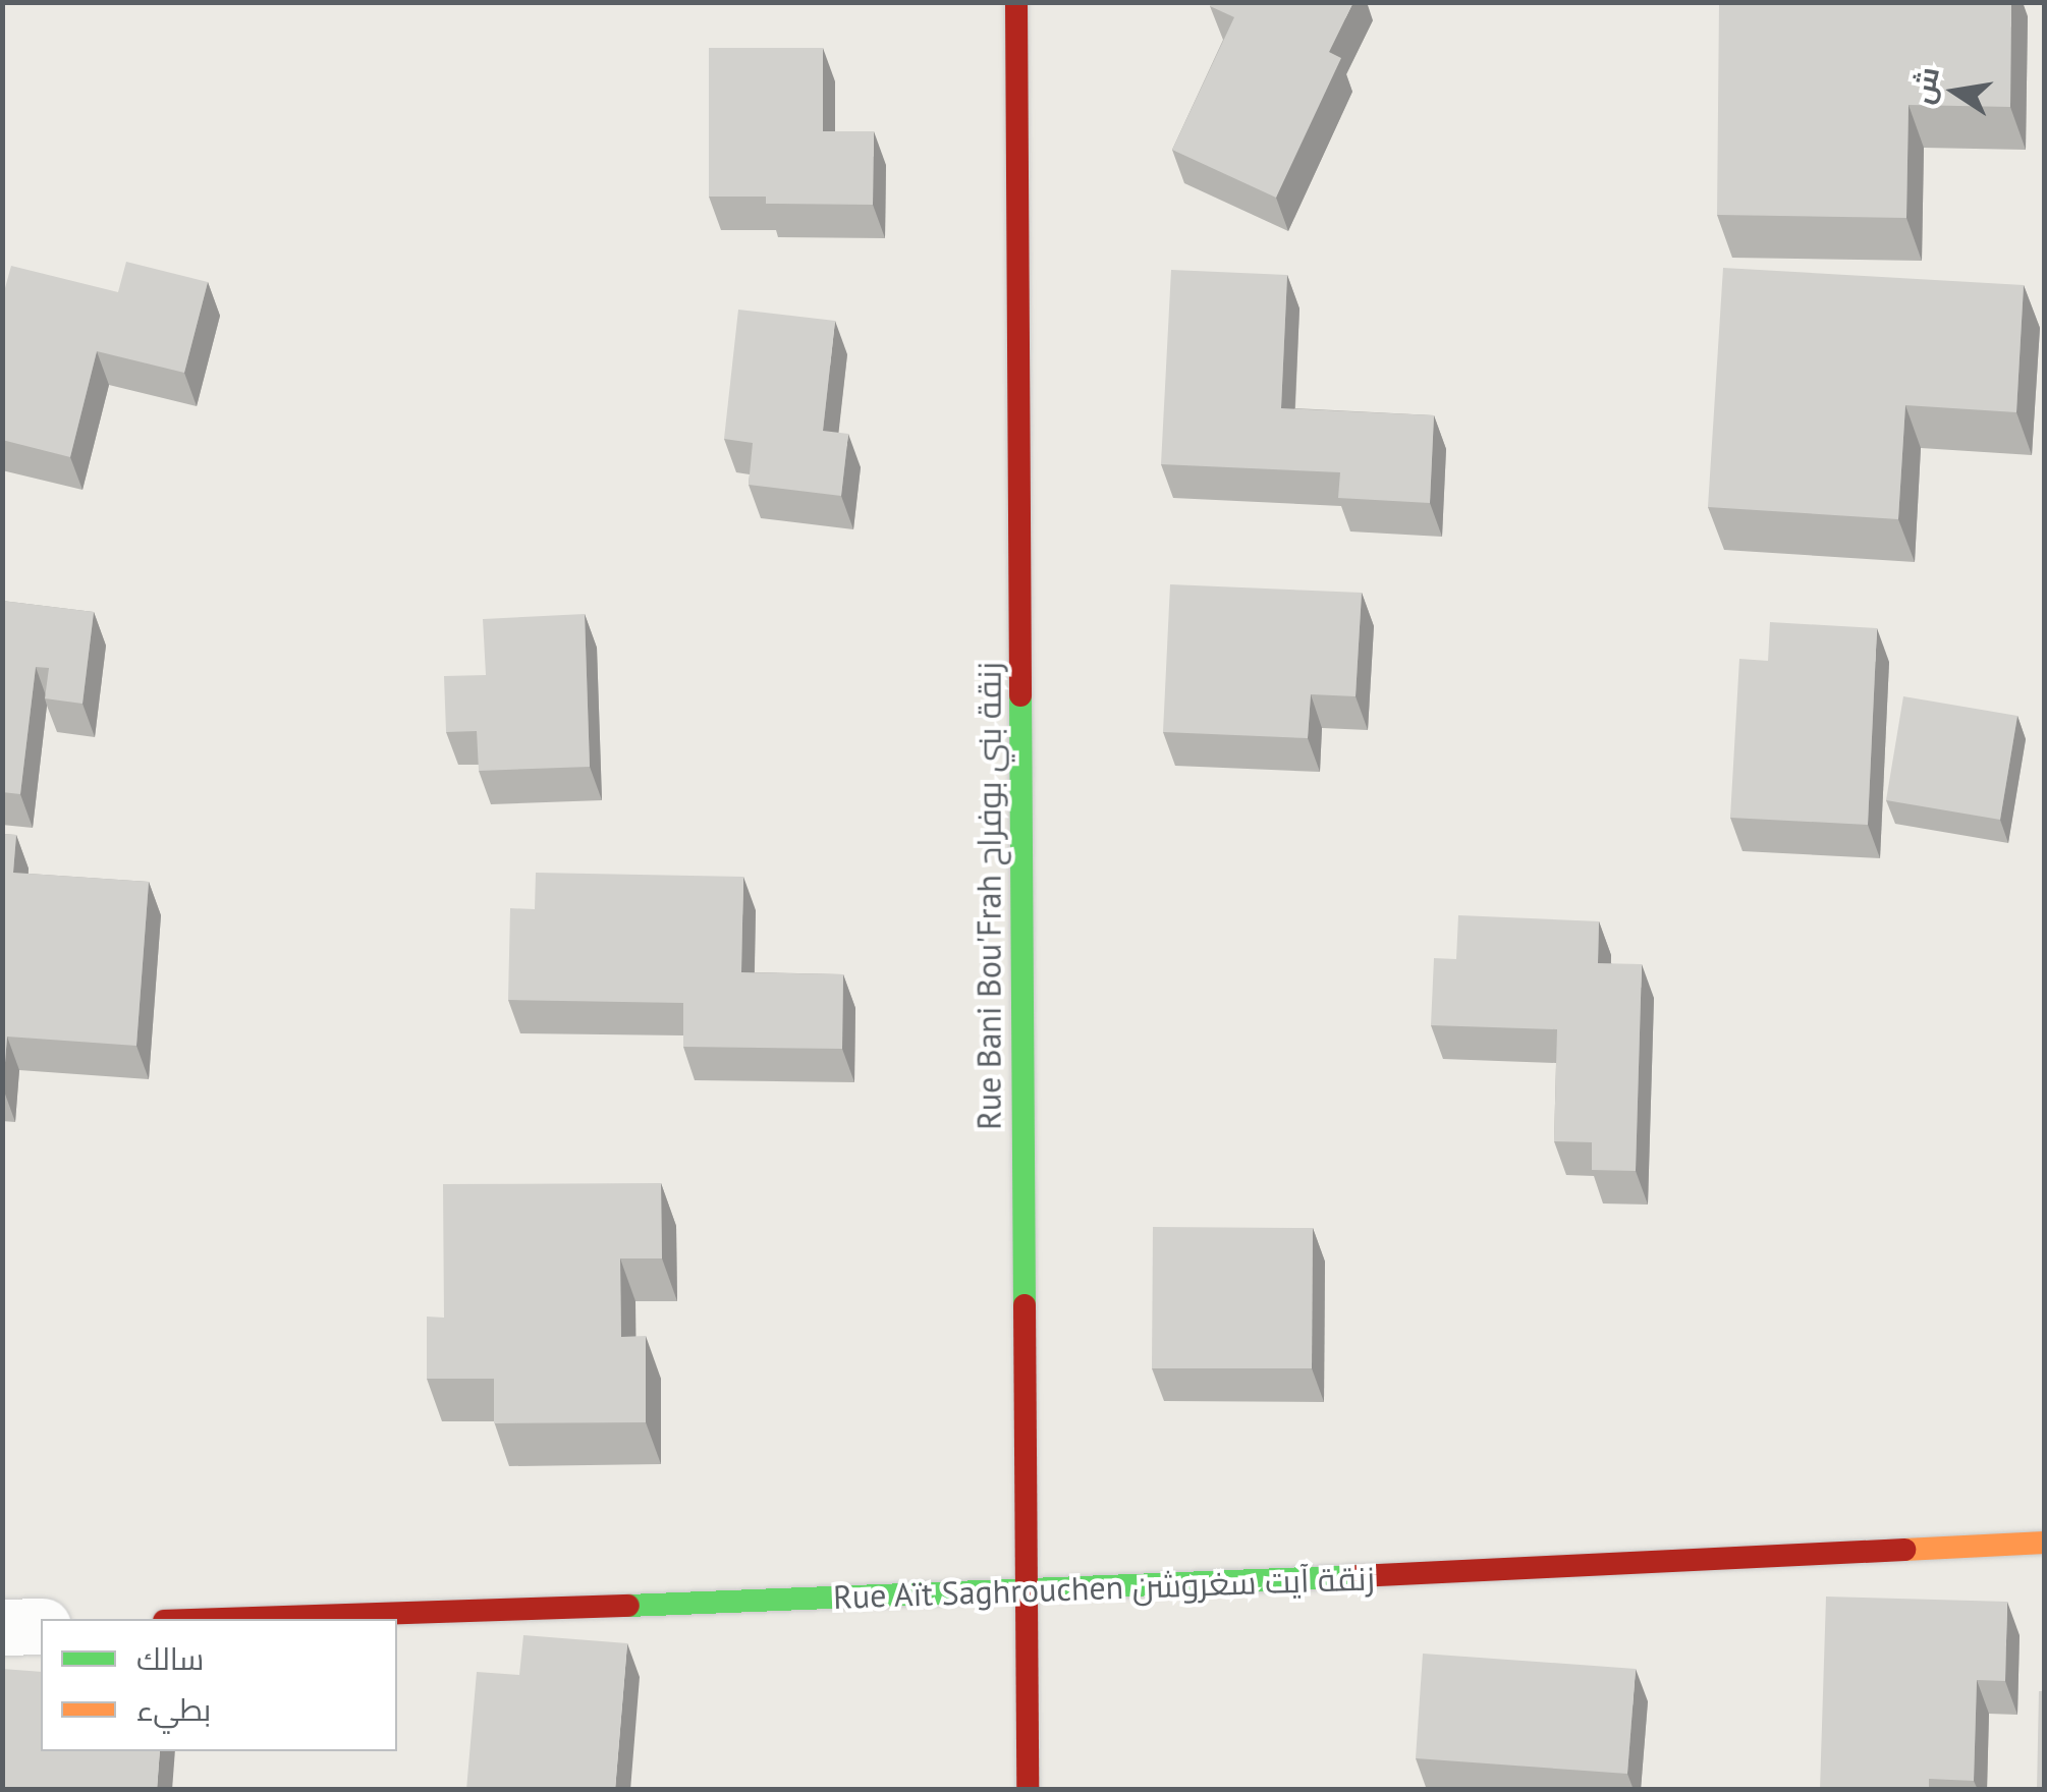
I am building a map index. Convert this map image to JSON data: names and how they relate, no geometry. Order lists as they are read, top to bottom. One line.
{"streets":{"street":["Rue Bani Bou'Frah زنقة بني بوفراح","Rue Aït Saghrouchen زنقة آيت سغروشن"]},"crossings":[["Rue Bani Bou'Frah زنقة بني بوفراح","Rue Aït Saghrouchen زنقة آيت سغروشن"]],"legend":["سالك","بطيء"],"north":"left"}
